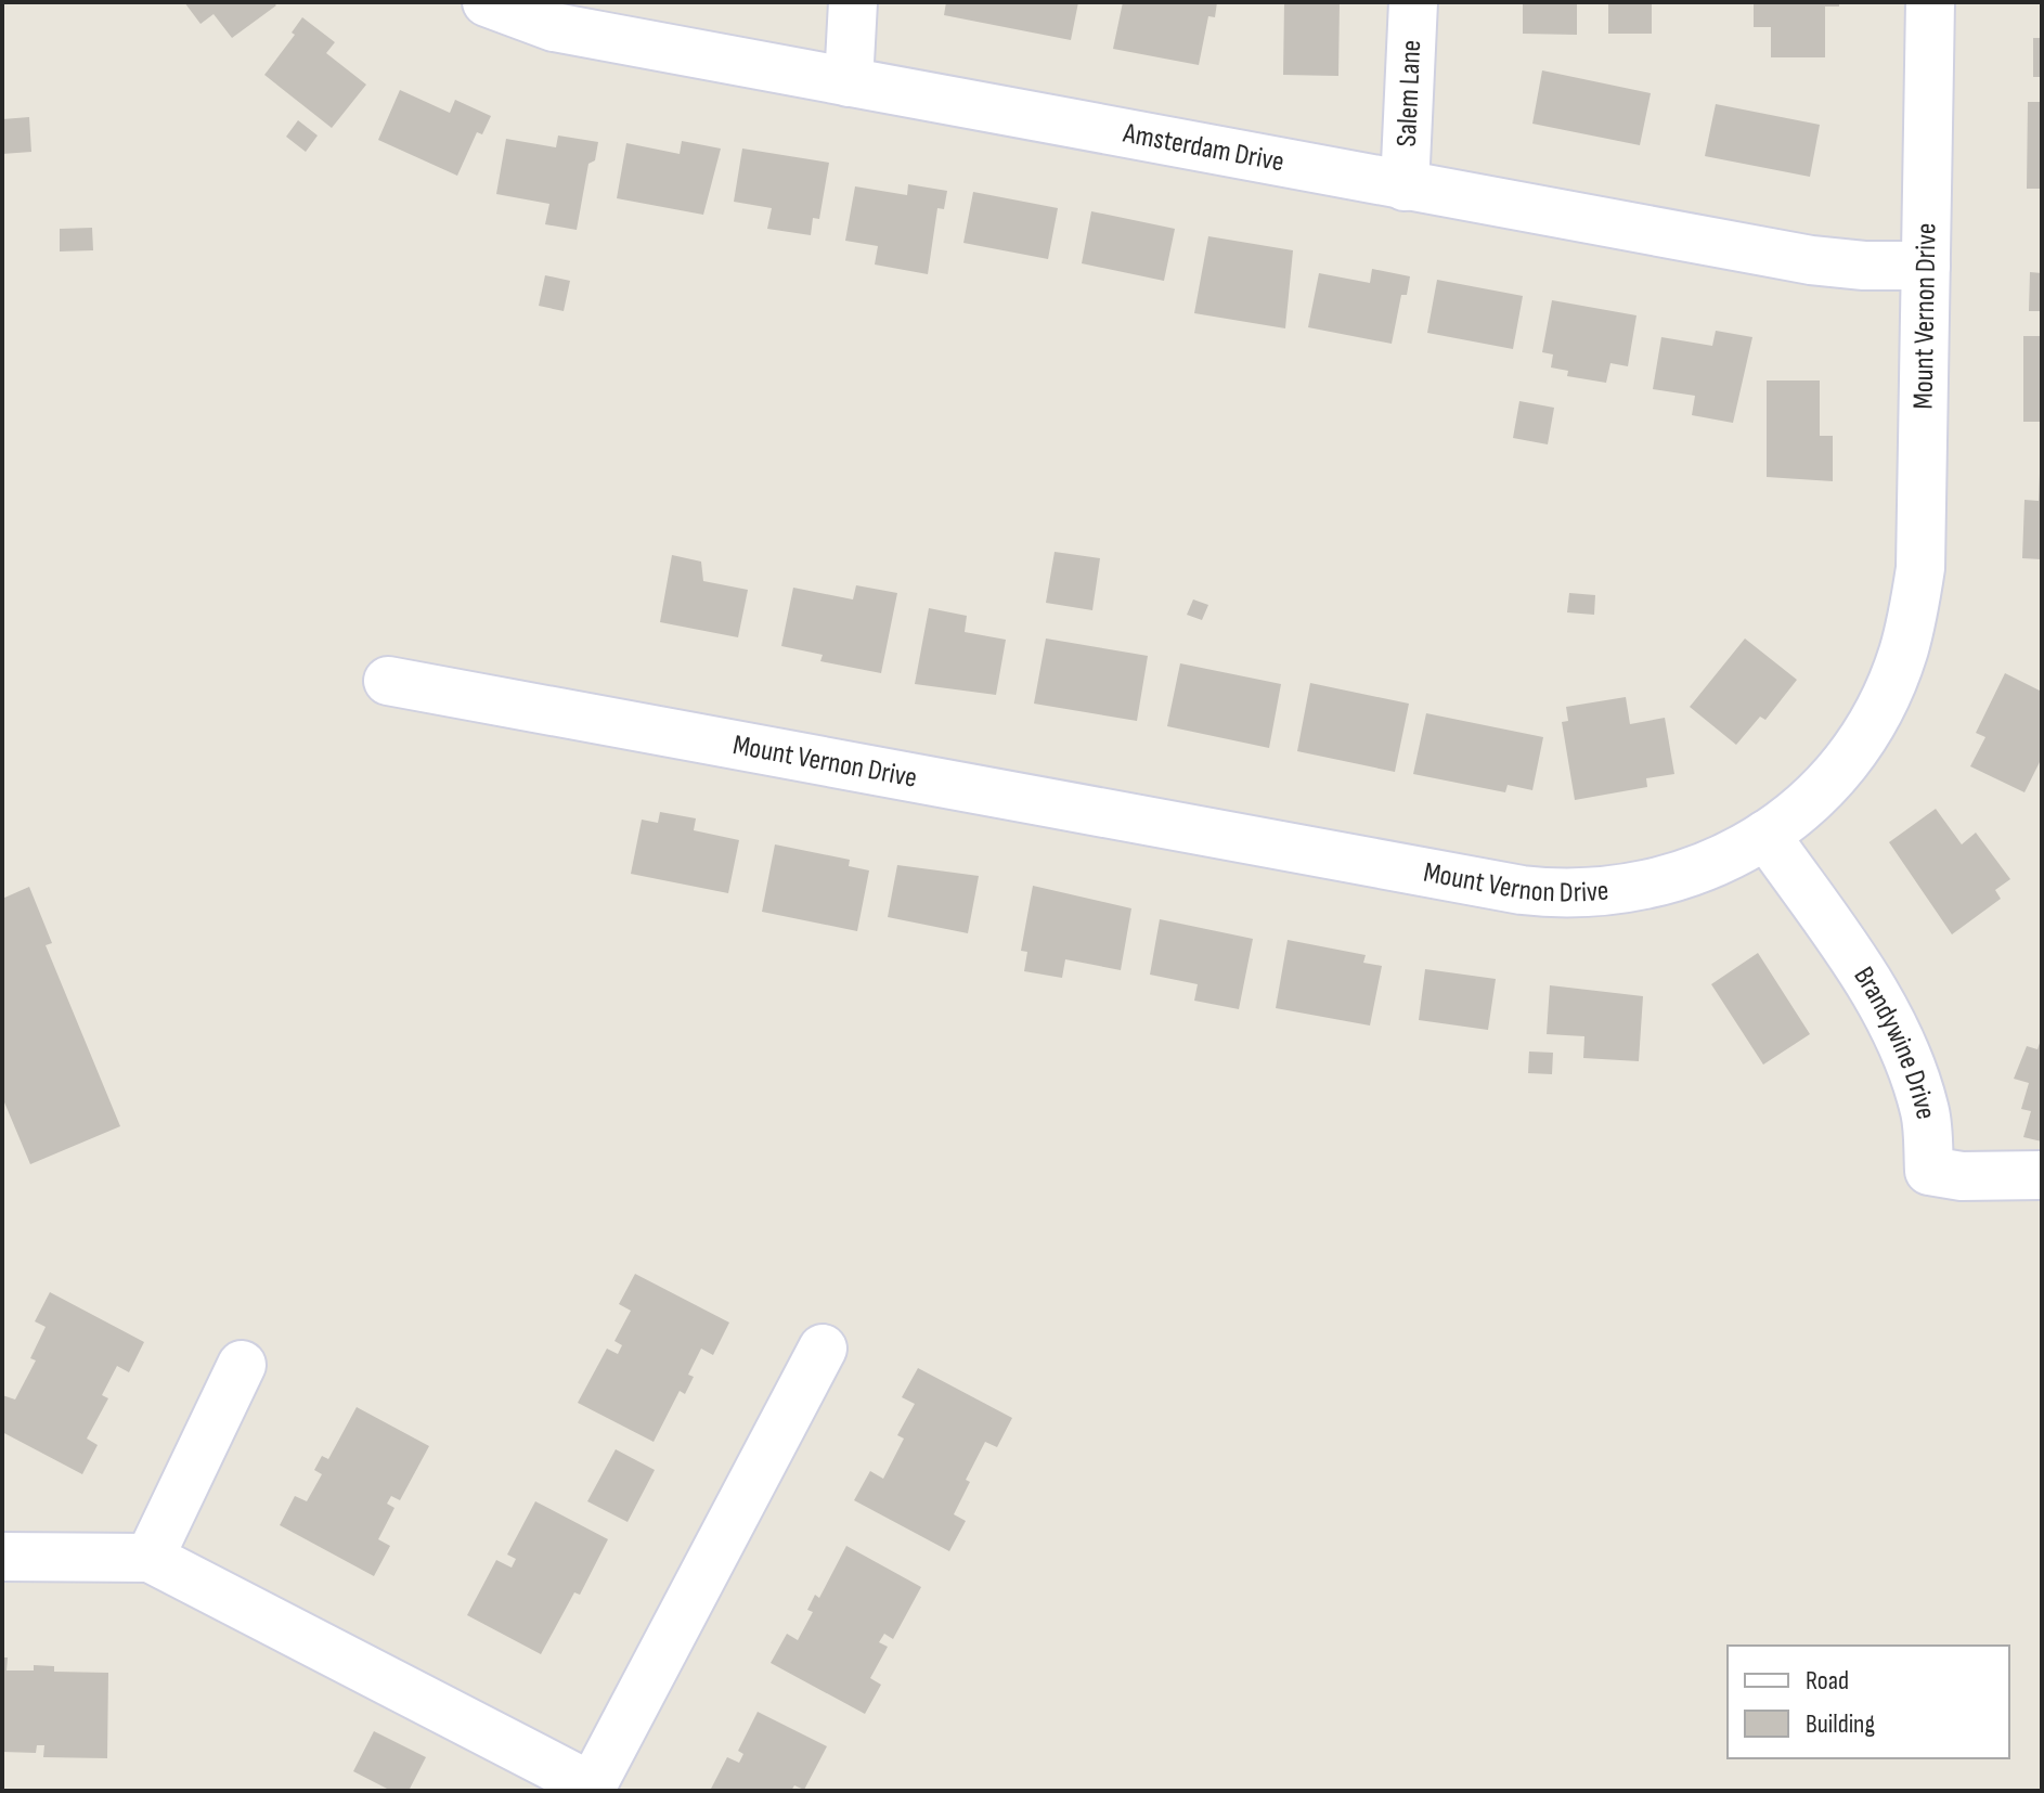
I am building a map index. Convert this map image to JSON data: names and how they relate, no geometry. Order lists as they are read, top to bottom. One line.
{"streets":{"street":["Salem Lane","Amsterdam Drive","Mount Vernon Drive","Brandywine Drive"]},"crossings":[["Salem Lane","Amsterdam Drive"],["Amsterdam Drive","Mount Vernon Drive"],["Mount Vernon Drive","Brandywine Drive"]],"legend":["Road","Building"]}
